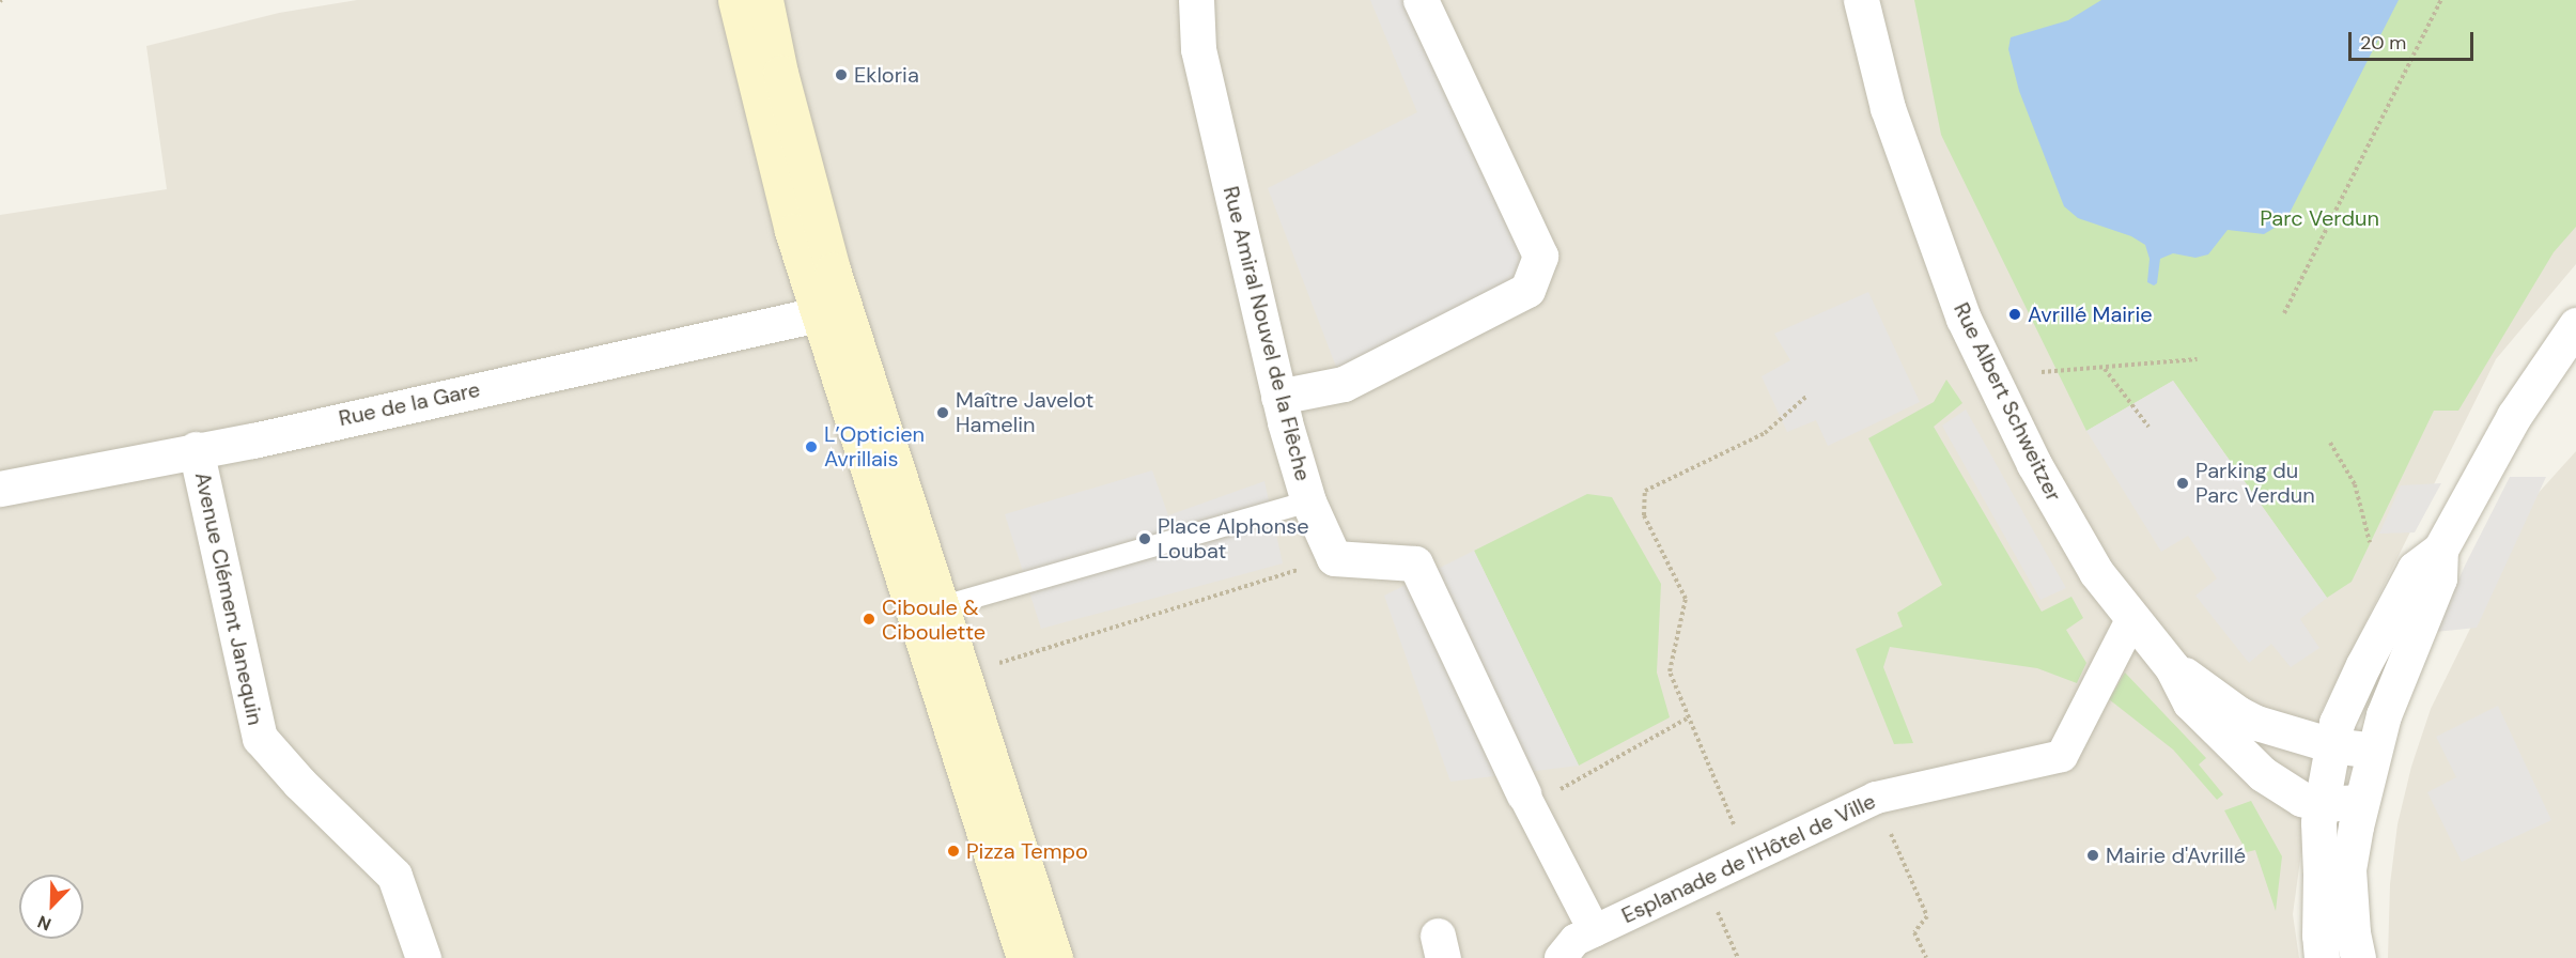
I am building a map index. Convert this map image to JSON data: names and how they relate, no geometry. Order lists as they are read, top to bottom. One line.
{"streets":{"street":["Rue Amiral Nouvel de la Flêche","Rue Albert Schweitzer","Rue de la Gare","Avenue Clément Janequin","Esplanade de l'Hôtel de Ville"]},"crossings":[["Rue Albert Schweitzer","Esplanade de l'Hôtel de Ville"],["Rue de la Gare","Avenue Clément Janequin"]],"parks":["Parc Verdun"],"places":["Ekloria","Avrillé Mairie","Maître Javelot Hamelin","L’Opticien Avrillais","Parking du Parc Verdun","Place Alphonse Loubat","Ciboule & Ciboulette","Pizza Tempo","Mairie d'Avrillé"],"scale_bar":"20 m","north":"bottom left"}
